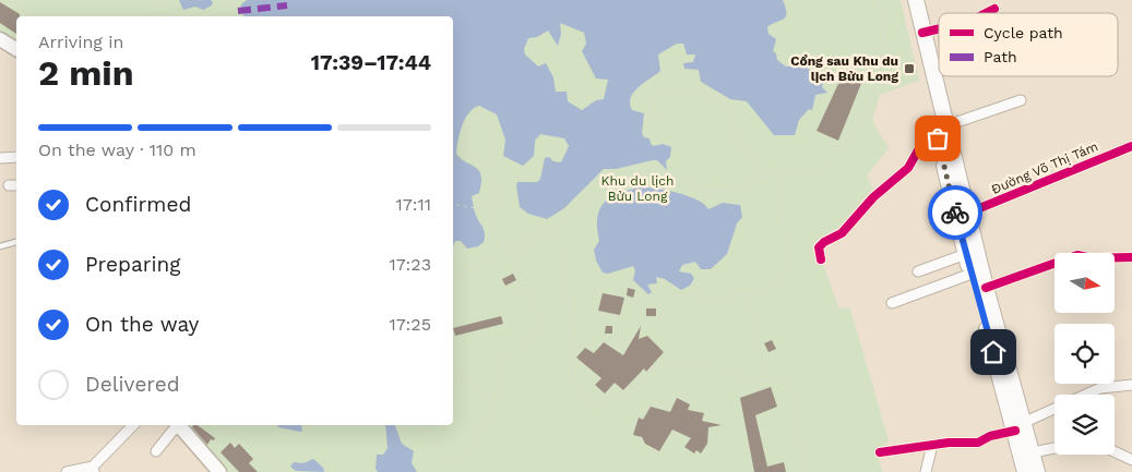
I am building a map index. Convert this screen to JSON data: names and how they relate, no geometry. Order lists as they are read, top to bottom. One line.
{"streets":{"street":["Đường Võ Thị Tám"]},"parks":["Khu du lịch Bửu Long"],"places":{"transit":["Cổng sau Khu du lịch Bửu Long"]},"legend":["Cycle path","Path"],"north":"right","page":{"heading":["2 min","Arriving in","17:39–17:44"],"bar":"On the way · 110 m","list":[["Confirmed","17:11"],["Preparing","17:23"],["On the way","17:25"],"Delivered"]}}
